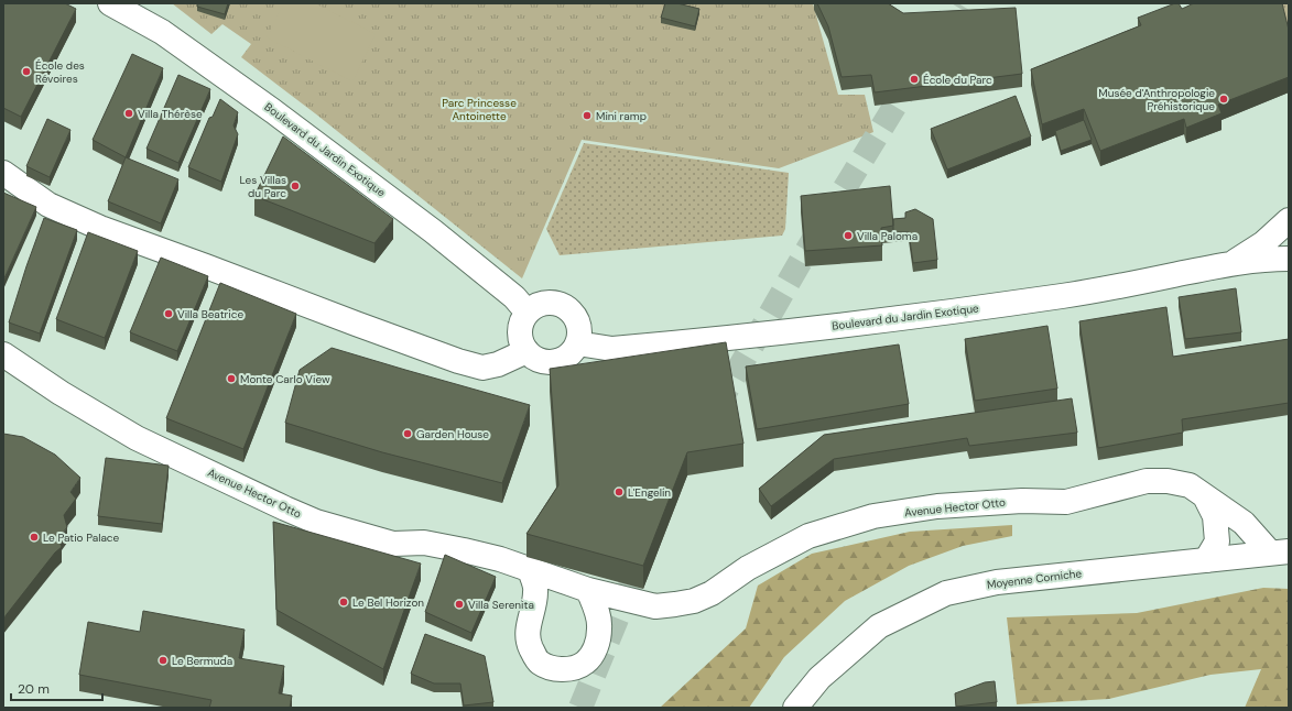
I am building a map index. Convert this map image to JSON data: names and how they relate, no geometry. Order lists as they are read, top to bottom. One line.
{"streets":{"street":["Boulevard du Jardin Exotique","Avenue Hector Otto","Moyenne Corniche"]},"crossings":[["Avenue Hector Otto","Moyenne Corniche"]],"parks":["Parc Princesse Antoinette"],"places":["École des Révoires","École du Parc","Musée d'Anthropologie Préhistorique","Villa Thérèse","Mini ramp","Les Villas du Parc","Villa Paloma","Villa Beatrice","Monte Carlo View","Garden House","L'Engelin","Le Patio Palace","Le Bel Horizon","Villa Serenita","Le Bermuda"],"scale_bar":"20 m"}
